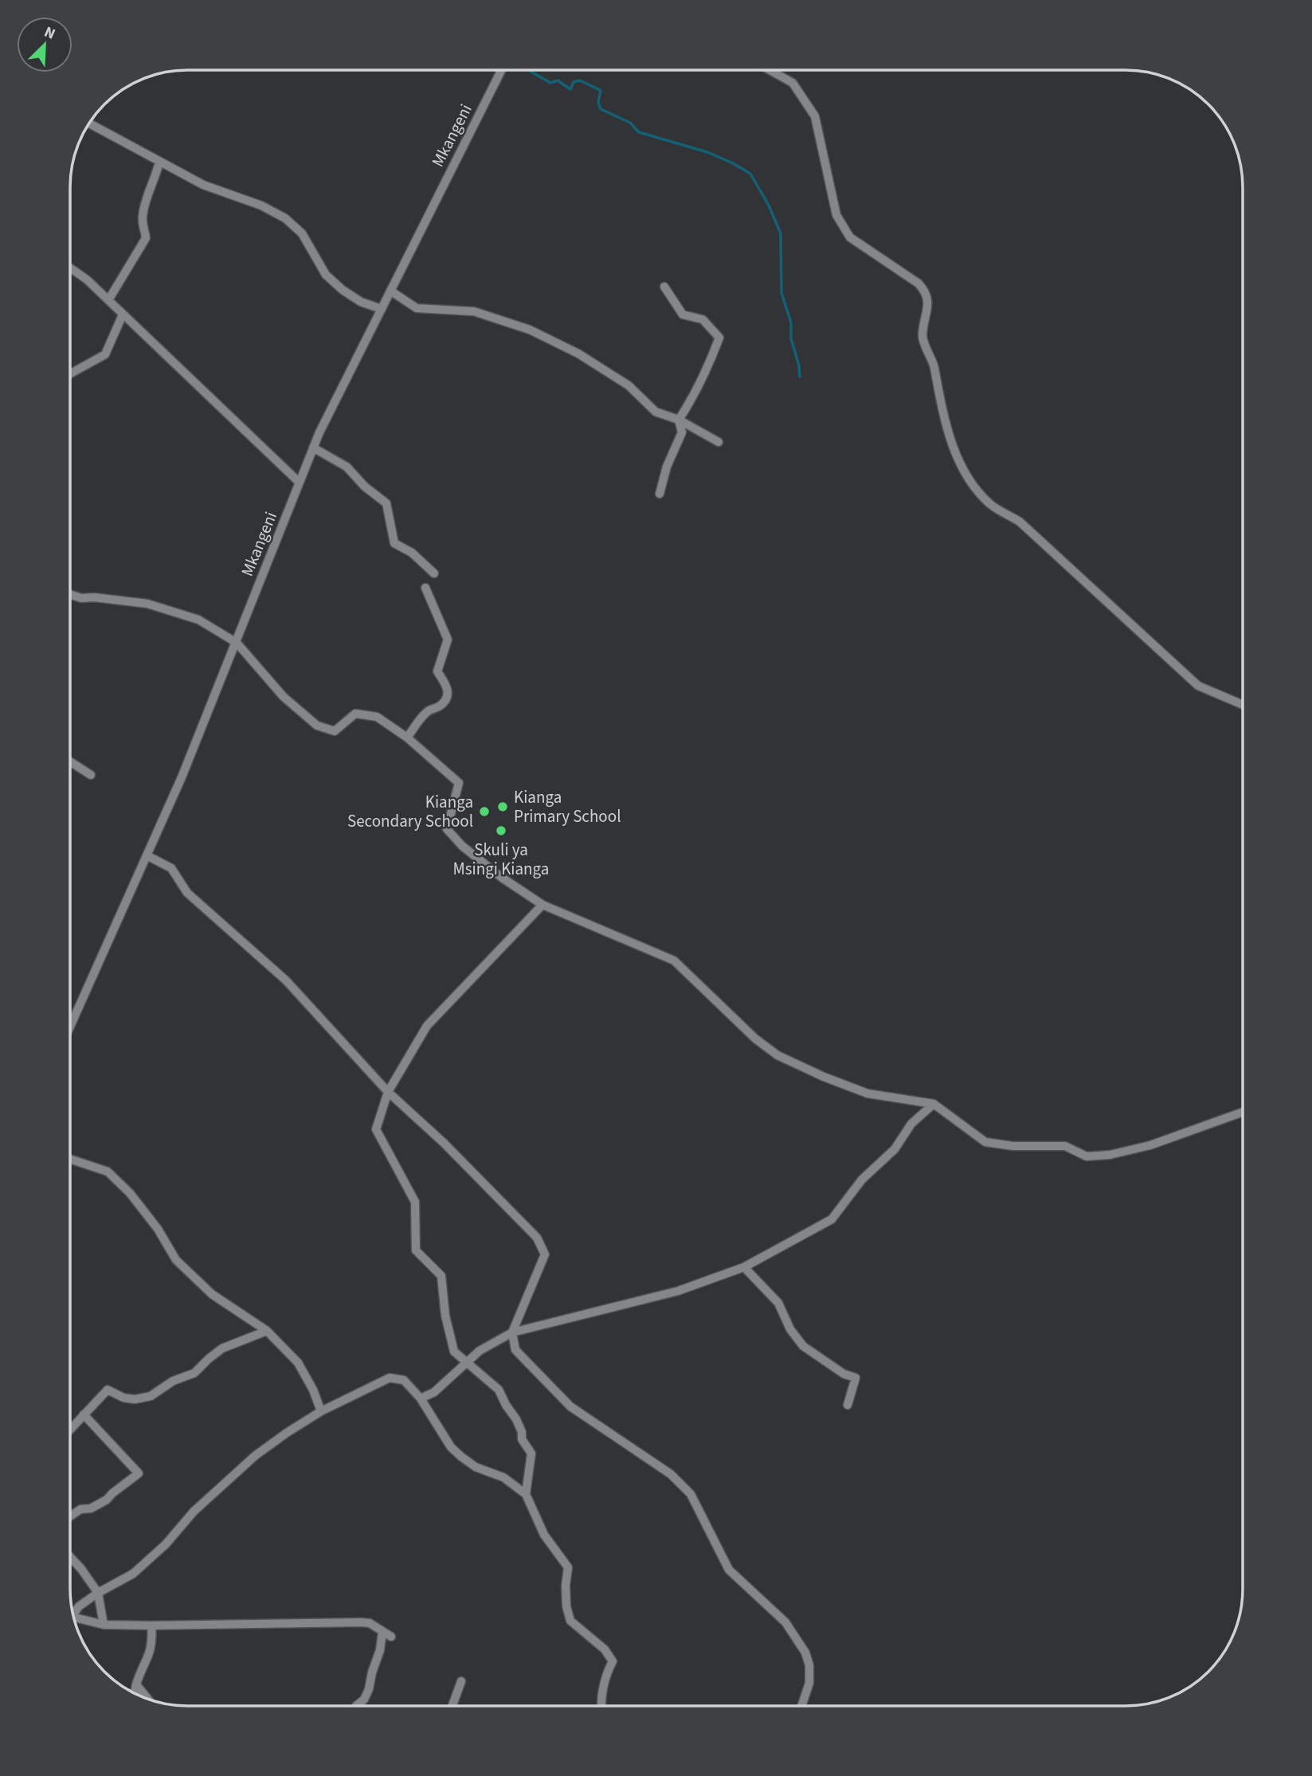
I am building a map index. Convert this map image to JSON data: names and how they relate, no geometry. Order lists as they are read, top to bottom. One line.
{"streets":{"street":["Mkangeni"]},"places":["Kianga Primary School","Kianga Secondary School","Skuli ya Msingi Kianga"],"north":"top right"}
